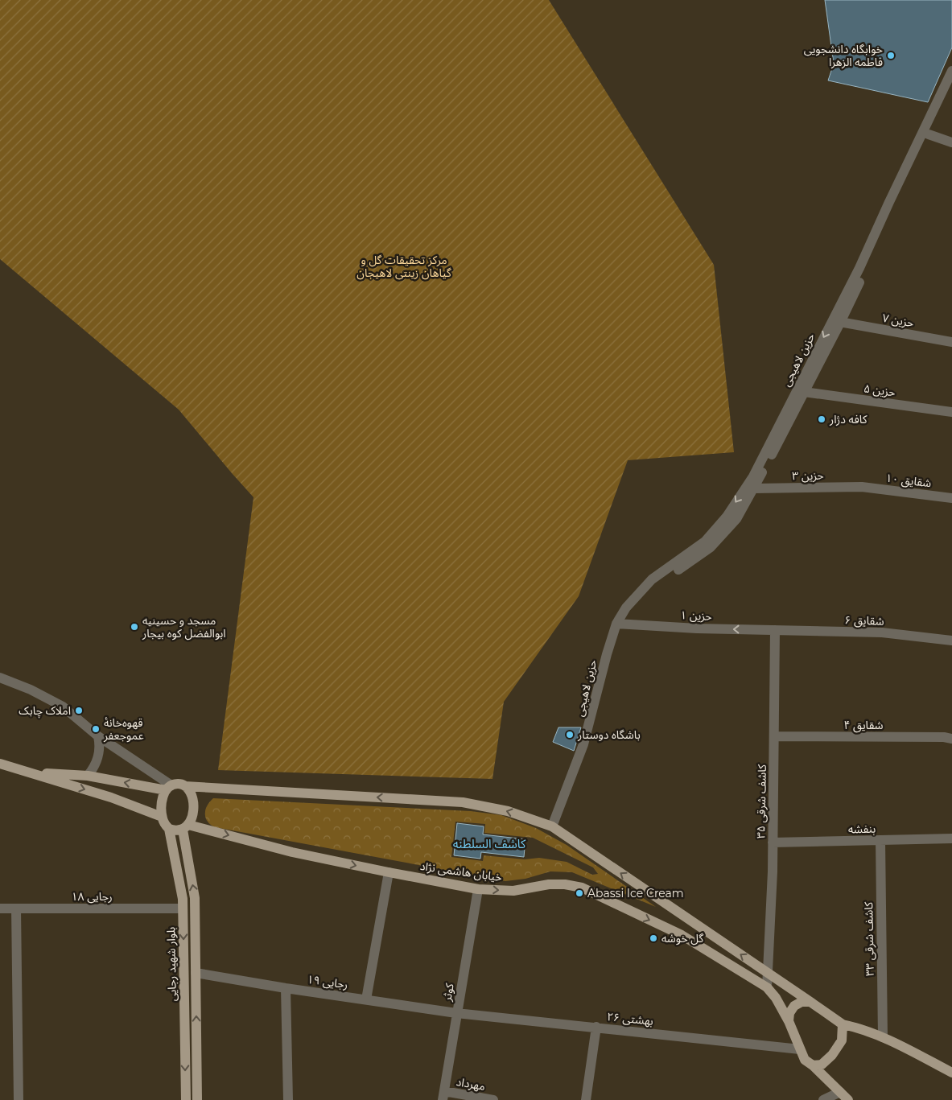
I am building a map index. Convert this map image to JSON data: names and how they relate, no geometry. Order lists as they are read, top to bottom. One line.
{"streets":{"main road":["خیابان هاشمی نژاد","بلوار شهید رجایی"],"street":["حزین ۷","حزین لاهیجی","حزین ۵","حزین ۳","شقایق ۱۰","حزین ۱","شقایق ۶","شقایق ۴","کاشف شرقی ۳۵","بنفشه","رجایی ۱۸","کاشف شرقی ۳۳","رجایی ۱۹","کوثر","بهشتی ۲۶","مهرداد"]},"crossings":[["حزین ۷","حزین لاهیجی"],["حزین لاهیجی","حزین ۵"],["حزین لاهیجی","حزین ۳"],["حزین لاهیجی","حزین ۱"],["حزین ۳","شقایق ۱۰"],["حزین ۱","شقایق ۶"],["حزین ۱","کاشف شرقی ۳۵"],["شقایق ۶","کاشف شرقی ۳۵"],["شقایق ۴","کاشف شرقی ۳۵"],["کاشف شرقی ۳۵","بنفشه"],["کاشف شرقی ۳۵","خیابان هاشمی نژاد"],["بنفشه","کاشف شرقی ۳۳"],["خیابان هاشمی نژاد","بلوار شهید رجایی"],["خیابان هاشمی نژاد","کوثر"],["خیابان هاشمی نژاد","بهشتی ۲۶"],["رجایی ۱۸","بلوار شهید رجایی"],["رجایی ۱۹","کوثر"],["رجایی ۱۹","بهشتی ۲۶"],["کوثر","بهشتی ۲۶"],["کوثر","مهرداد"]],"one_way":["حزین ۱"],"districts":["کاشف السلطنه"],"parks":["مرکز تحقیقات گل و گیاهان زینتی لاهیجان"],"places":["خوابگاه دانشجویی فاطمه الزهرا","کافه دژار","مسجد و حسینیه ابوالفضل کوه بیجار","املاک چابک","قهوه‌خانهٔ عموجعفر","باشگاه دوستار","Abassi Ice Cream","گل خوشه"]}
